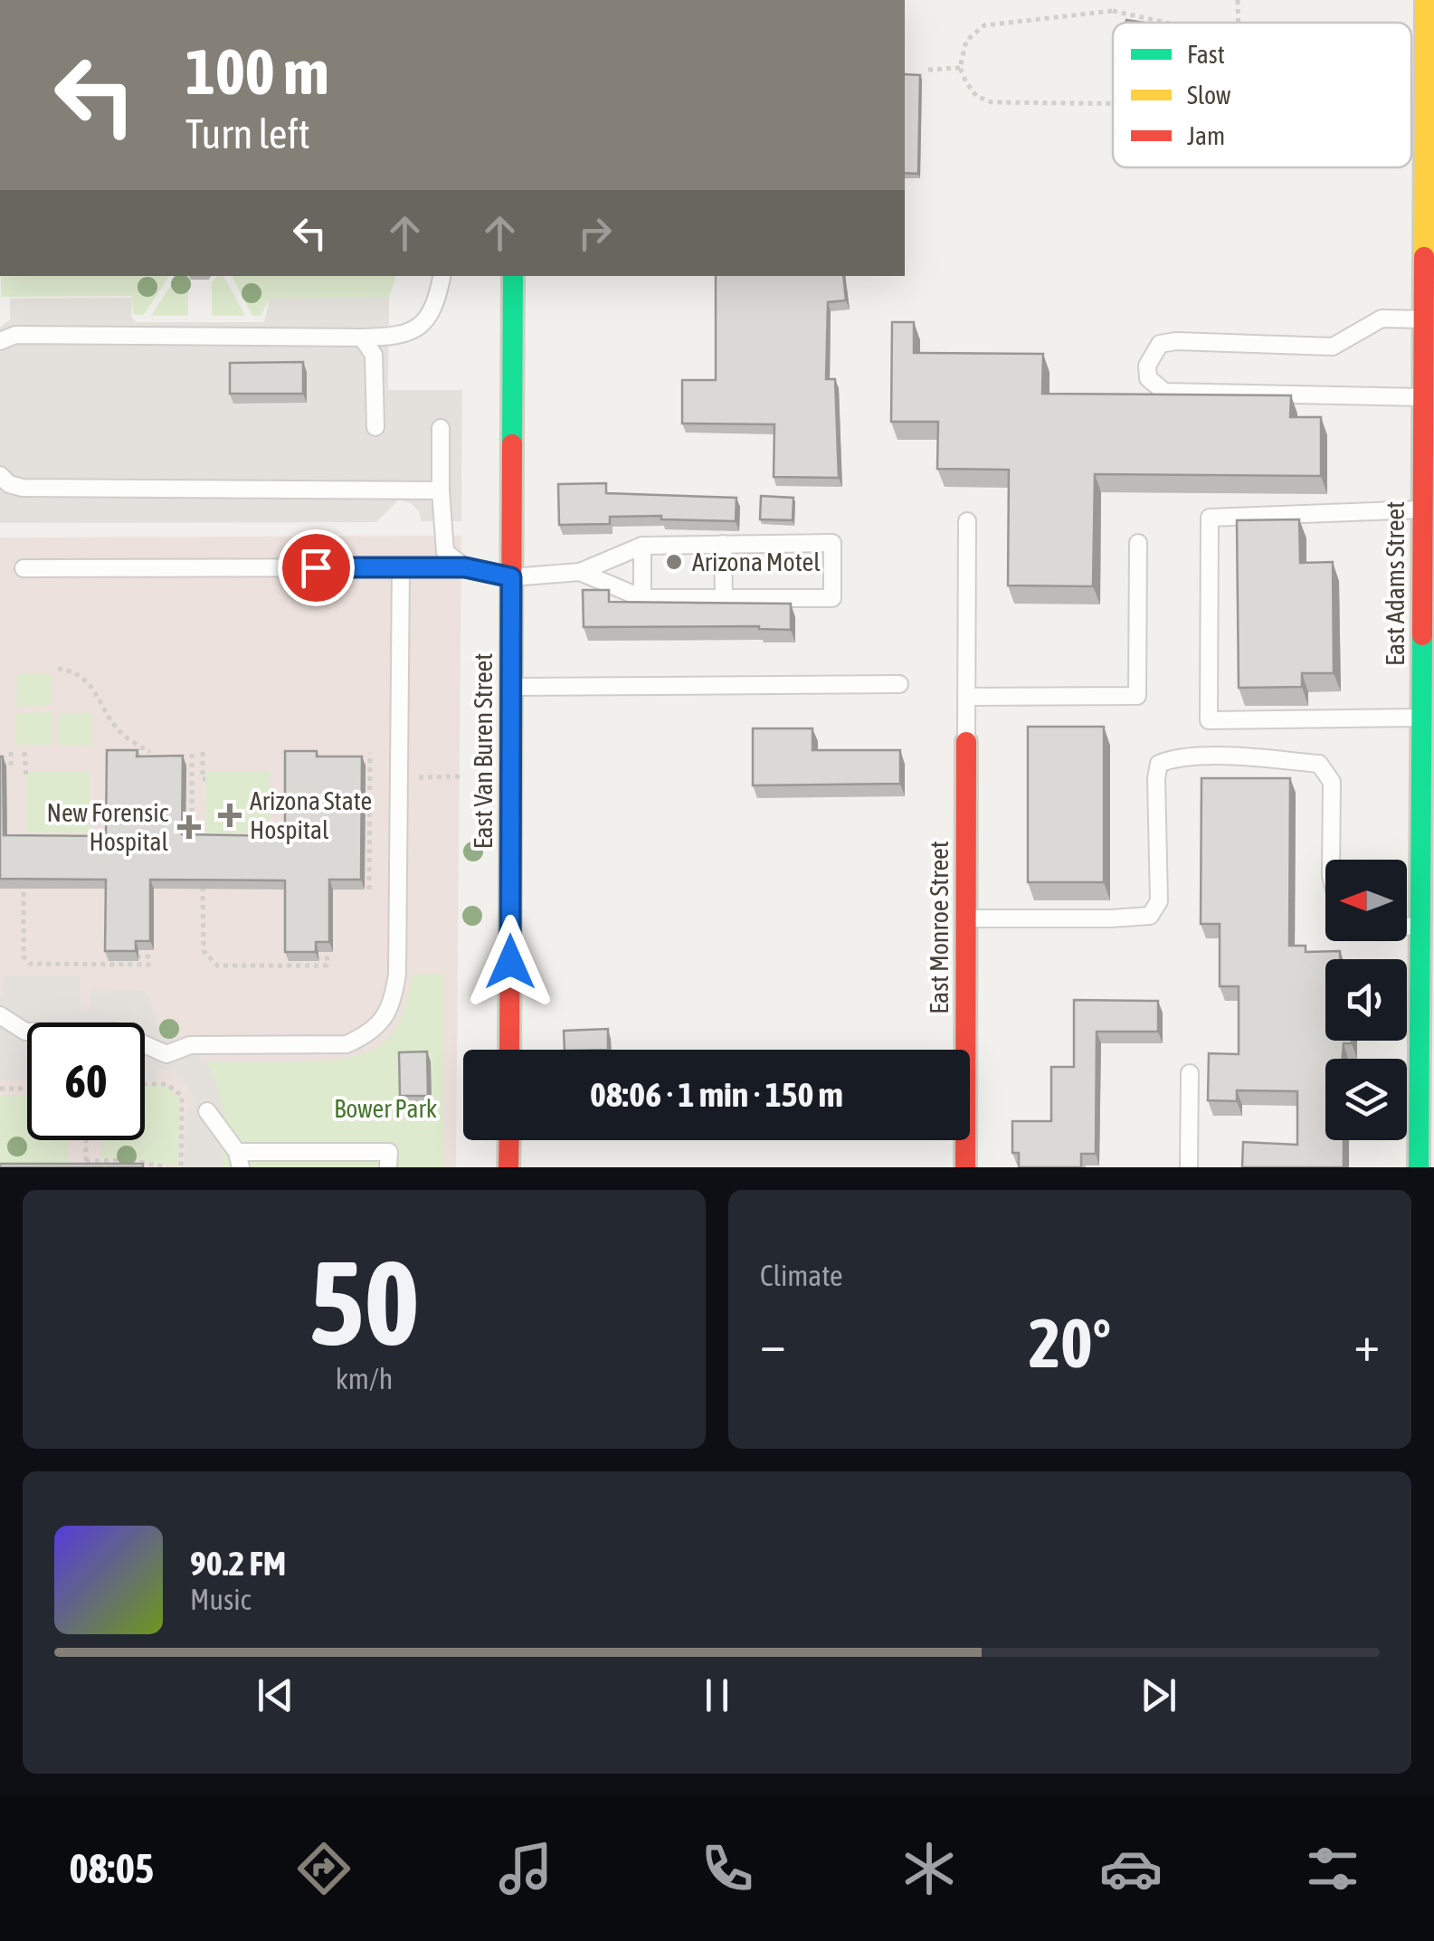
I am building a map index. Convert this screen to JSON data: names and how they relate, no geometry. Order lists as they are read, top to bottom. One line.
{"streets":{"street":["East Adams Street","East Van Buren Street","East Monroe Street"]},"parks":["Bower Park"],"places":{"other":["Arizona Motel"],"health":["Arizona State Hospital","New Forensic Hospital"]},"legend":["Fast","Slow","Jam"],"north":"left","page":{"turn":["100 m","Turn left"],"limit":"60","trip":"08:06 · 1 min · 150 m","tile":[["50","km/h"],"Climate"],"heat":["−","20°","+"],"song":["90.2 FM","Music"],"tabs":"08:05"}}
